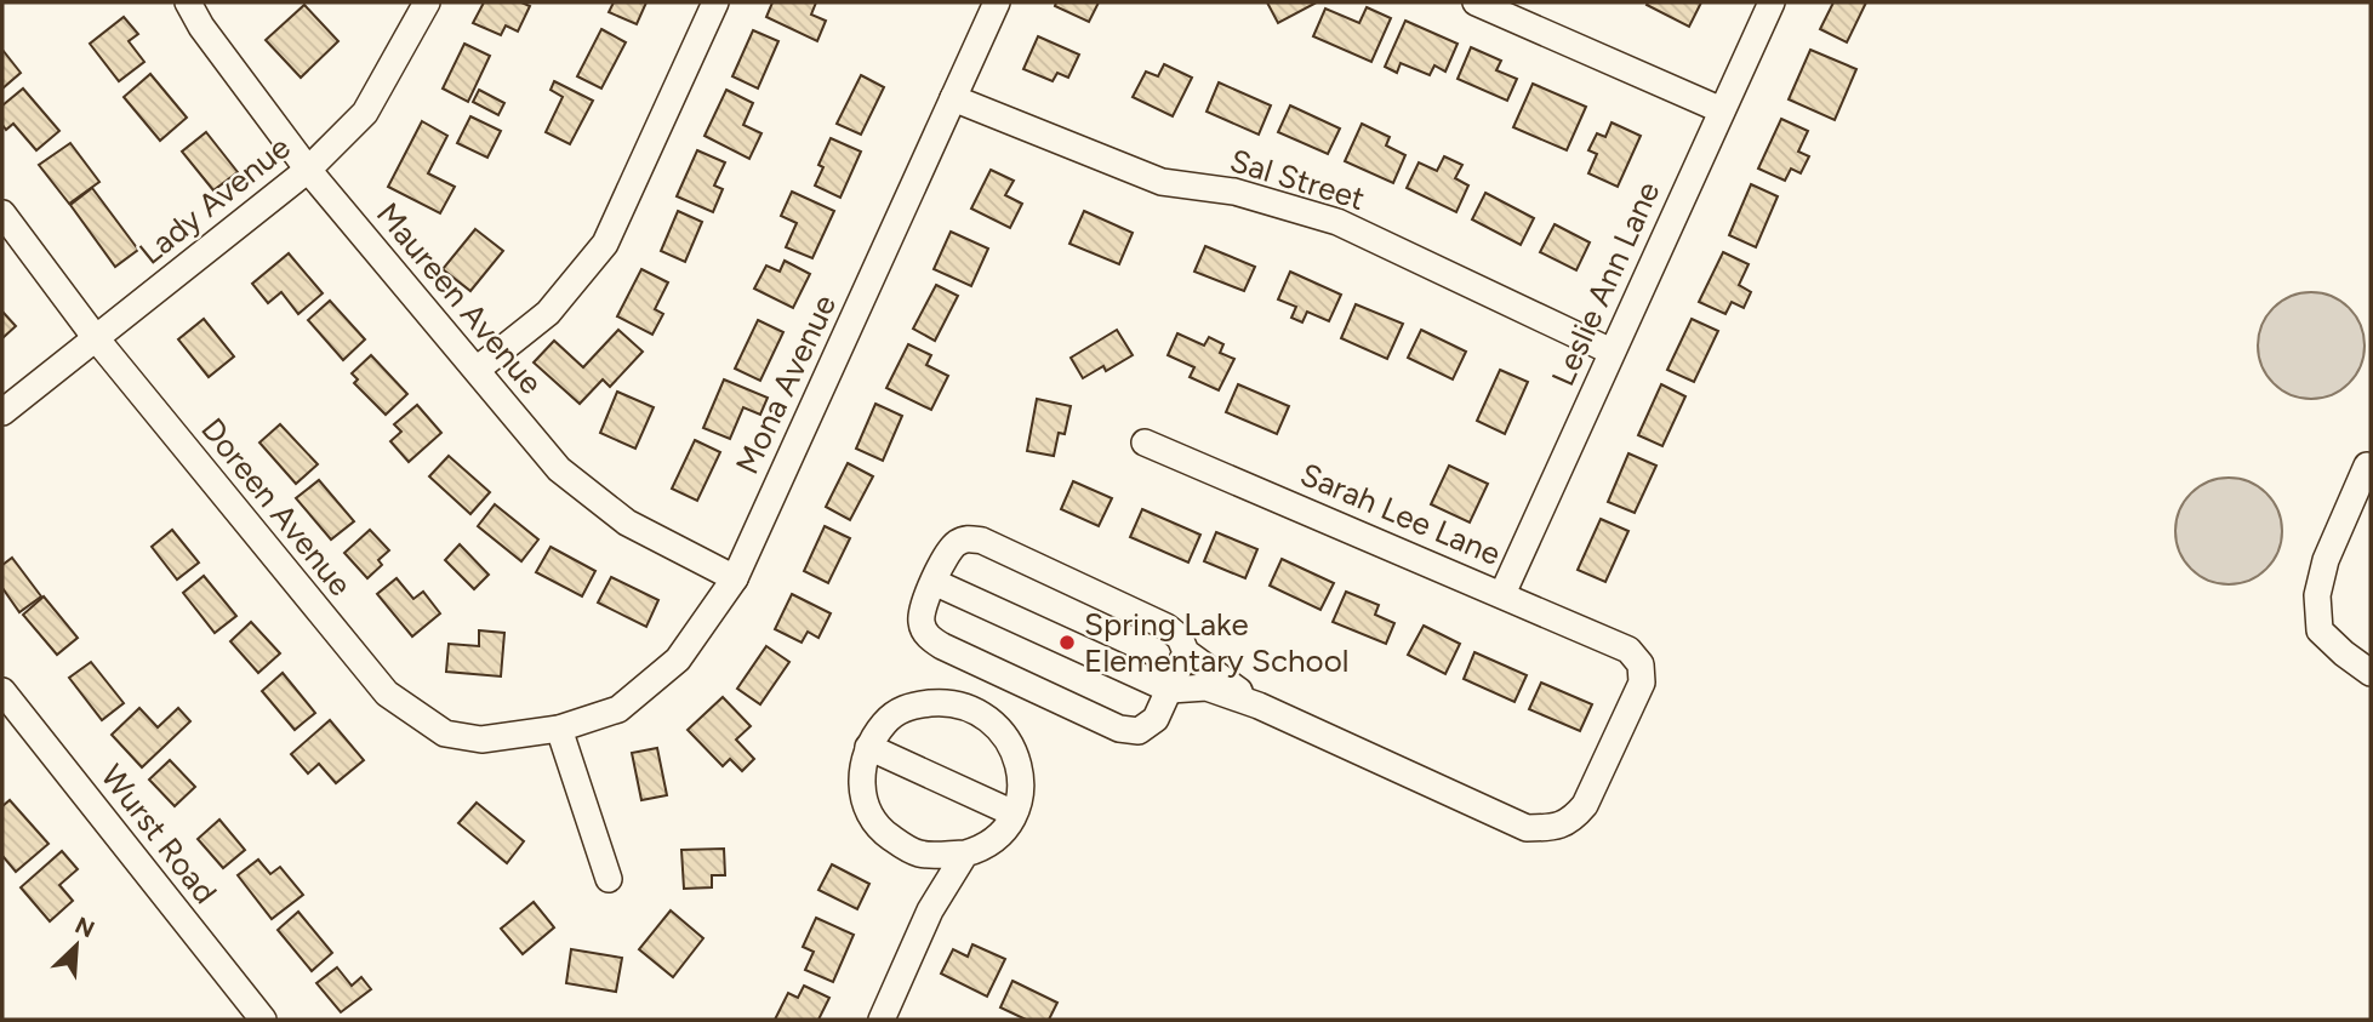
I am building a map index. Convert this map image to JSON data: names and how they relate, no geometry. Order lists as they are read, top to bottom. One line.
{"streets":{"street":["Sal Street","Lady Avenue","Leslie Ann Lane","Maureen Avenue","Mona Avenue","Doreen Avenue","Sarah Lee Lane","Wurst Road"]},"crossings":[["Sal Street","Leslie Ann Lane"],["Sal Street","Mona Avenue"],["Lady Avenue","Maureen Avenue"],["Lady Avenue","Doreen Avenue"],["Leslie Ann Lane","Sarah Lee Lane"],["Maureen Avenue","Mona Avenue"],["Mona Avenue","Doreen Avenue"]],"places":["Spring Lake Elementary School"],"north":"top right"}
